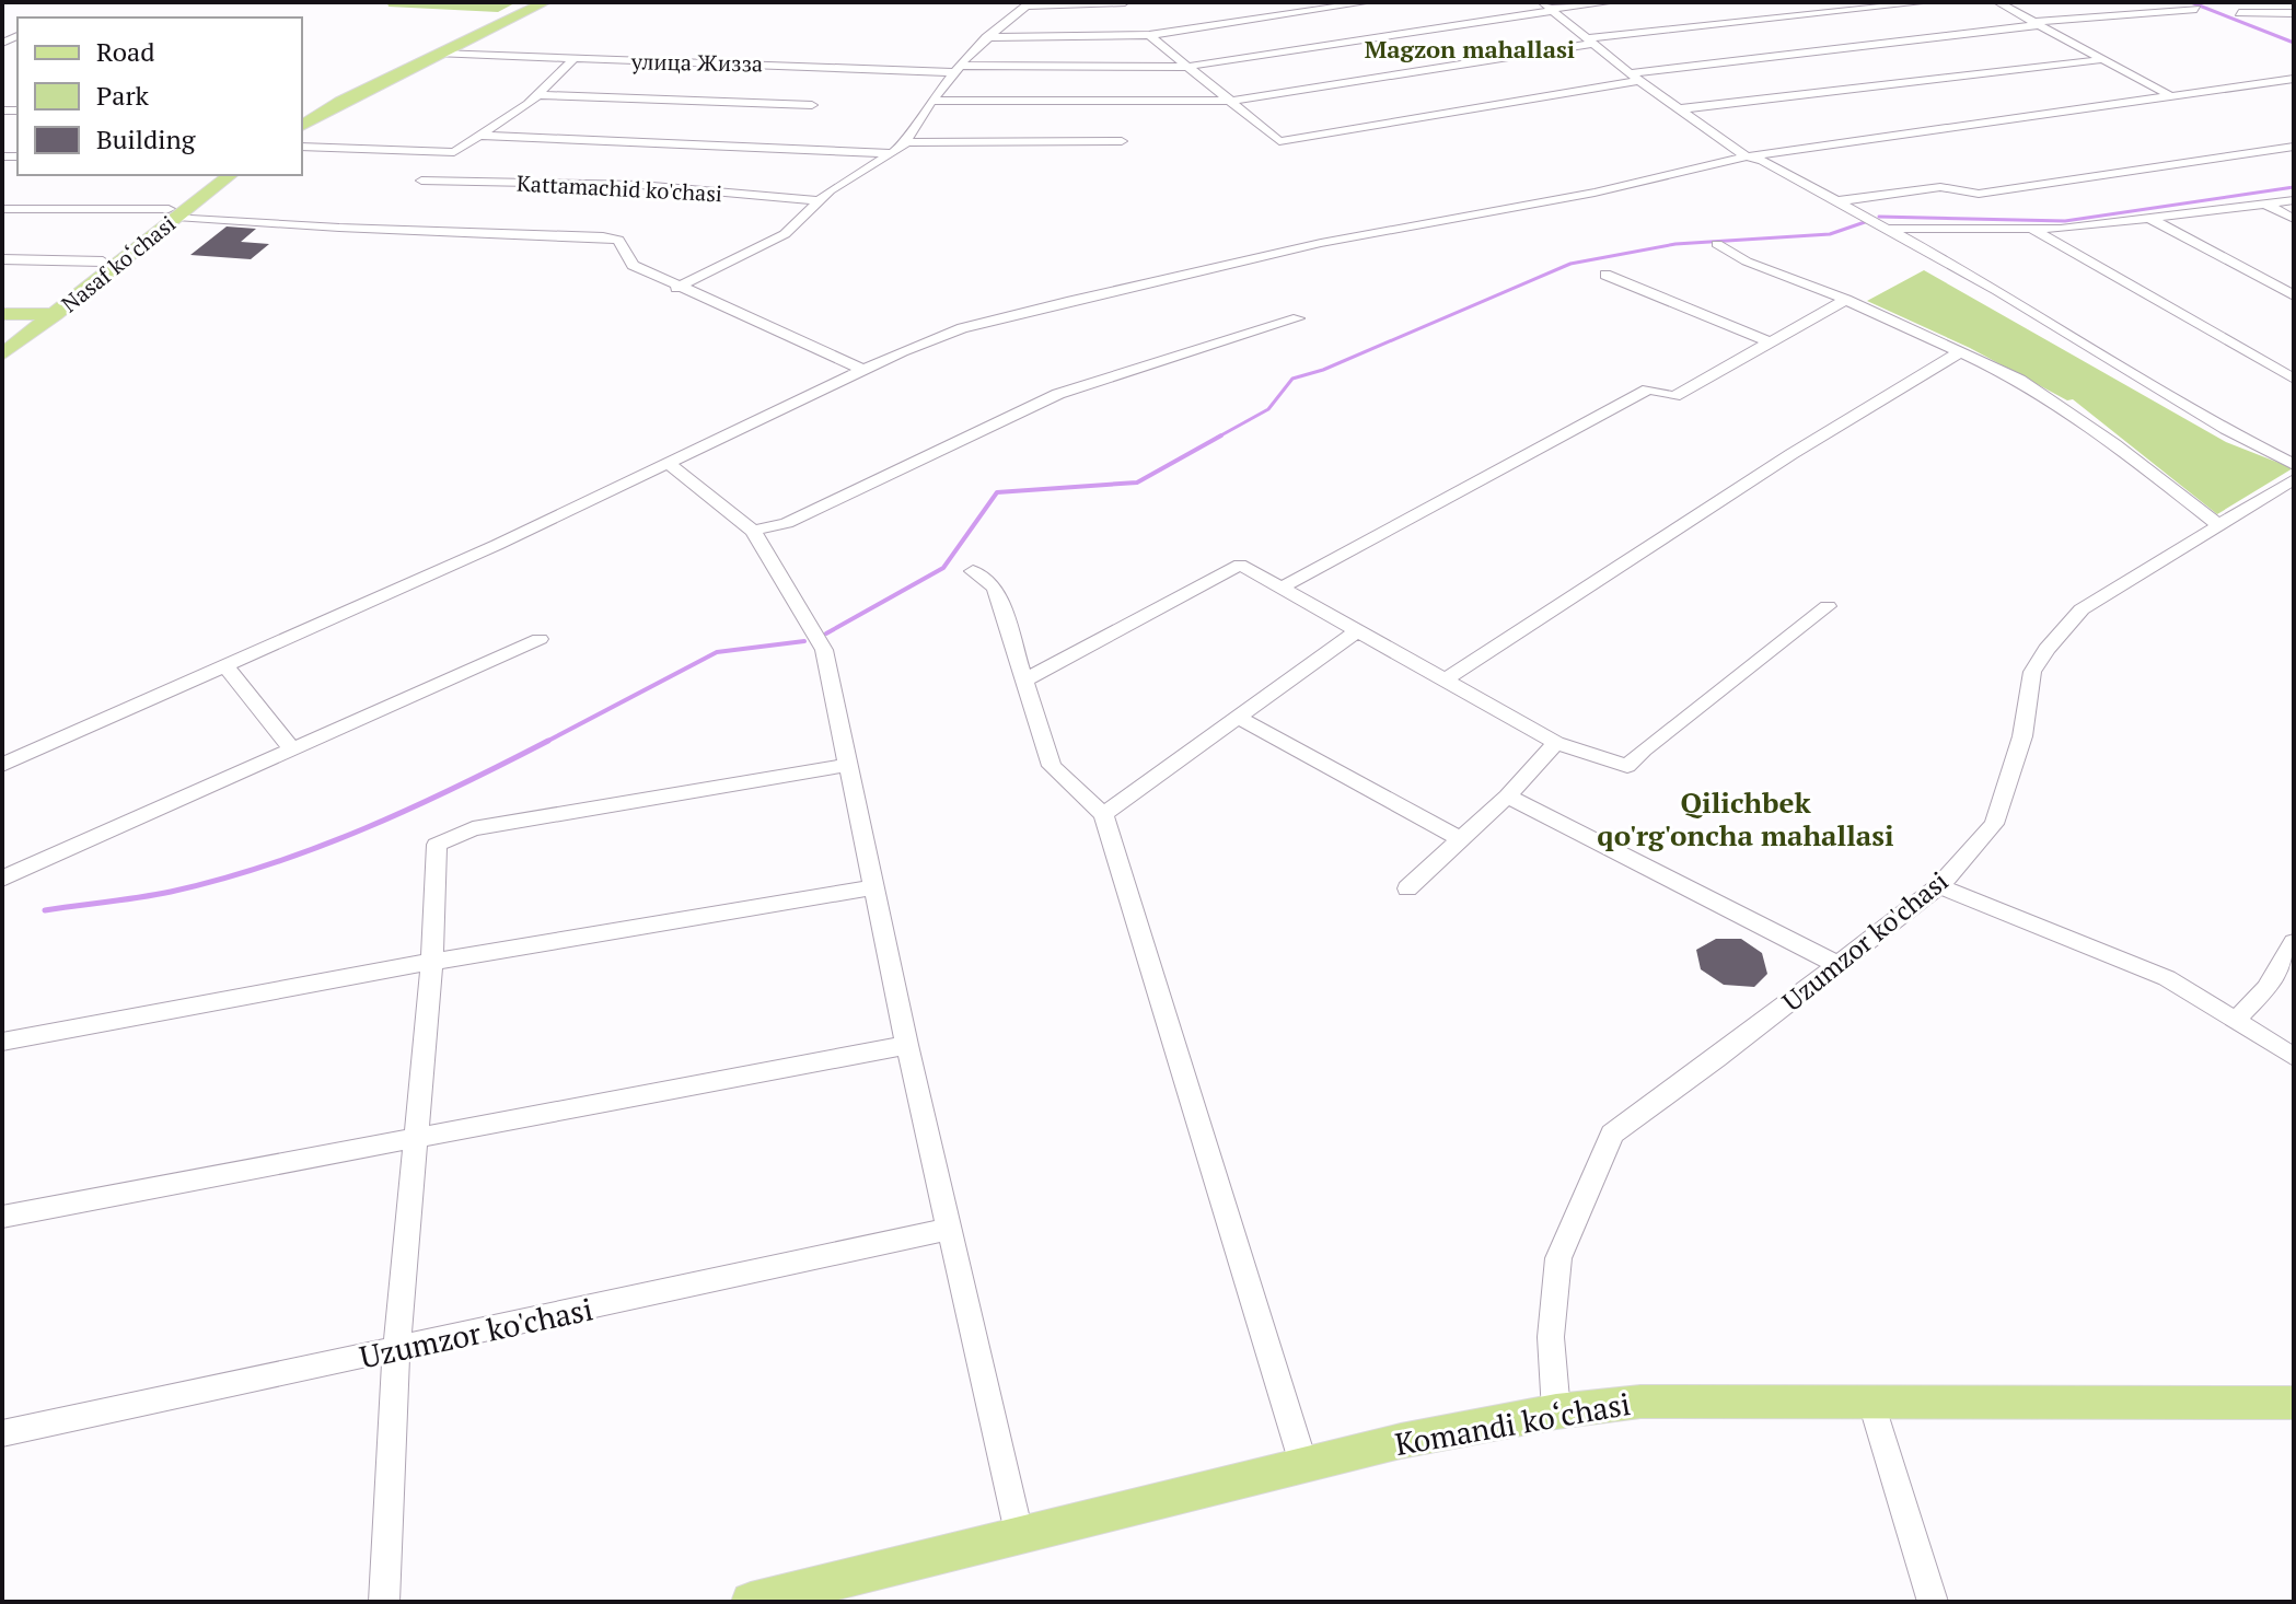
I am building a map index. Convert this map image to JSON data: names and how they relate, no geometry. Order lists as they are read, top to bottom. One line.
{"streets":{"main road":["Nasaf ko‘chasi","Komandi ko‘chasi"],"street":["улица Жизза","Kattamachid ko'chasi","Uzumzor ko'chasi"]},"crossings":[["Uzumzor ko'chasi","Komandi ko‘chasi"]],"districts":["Magzon mahallasi","Qilichbek qo'rg'oncha mahallasi"],"legend":["Road","Park","Building"]}
